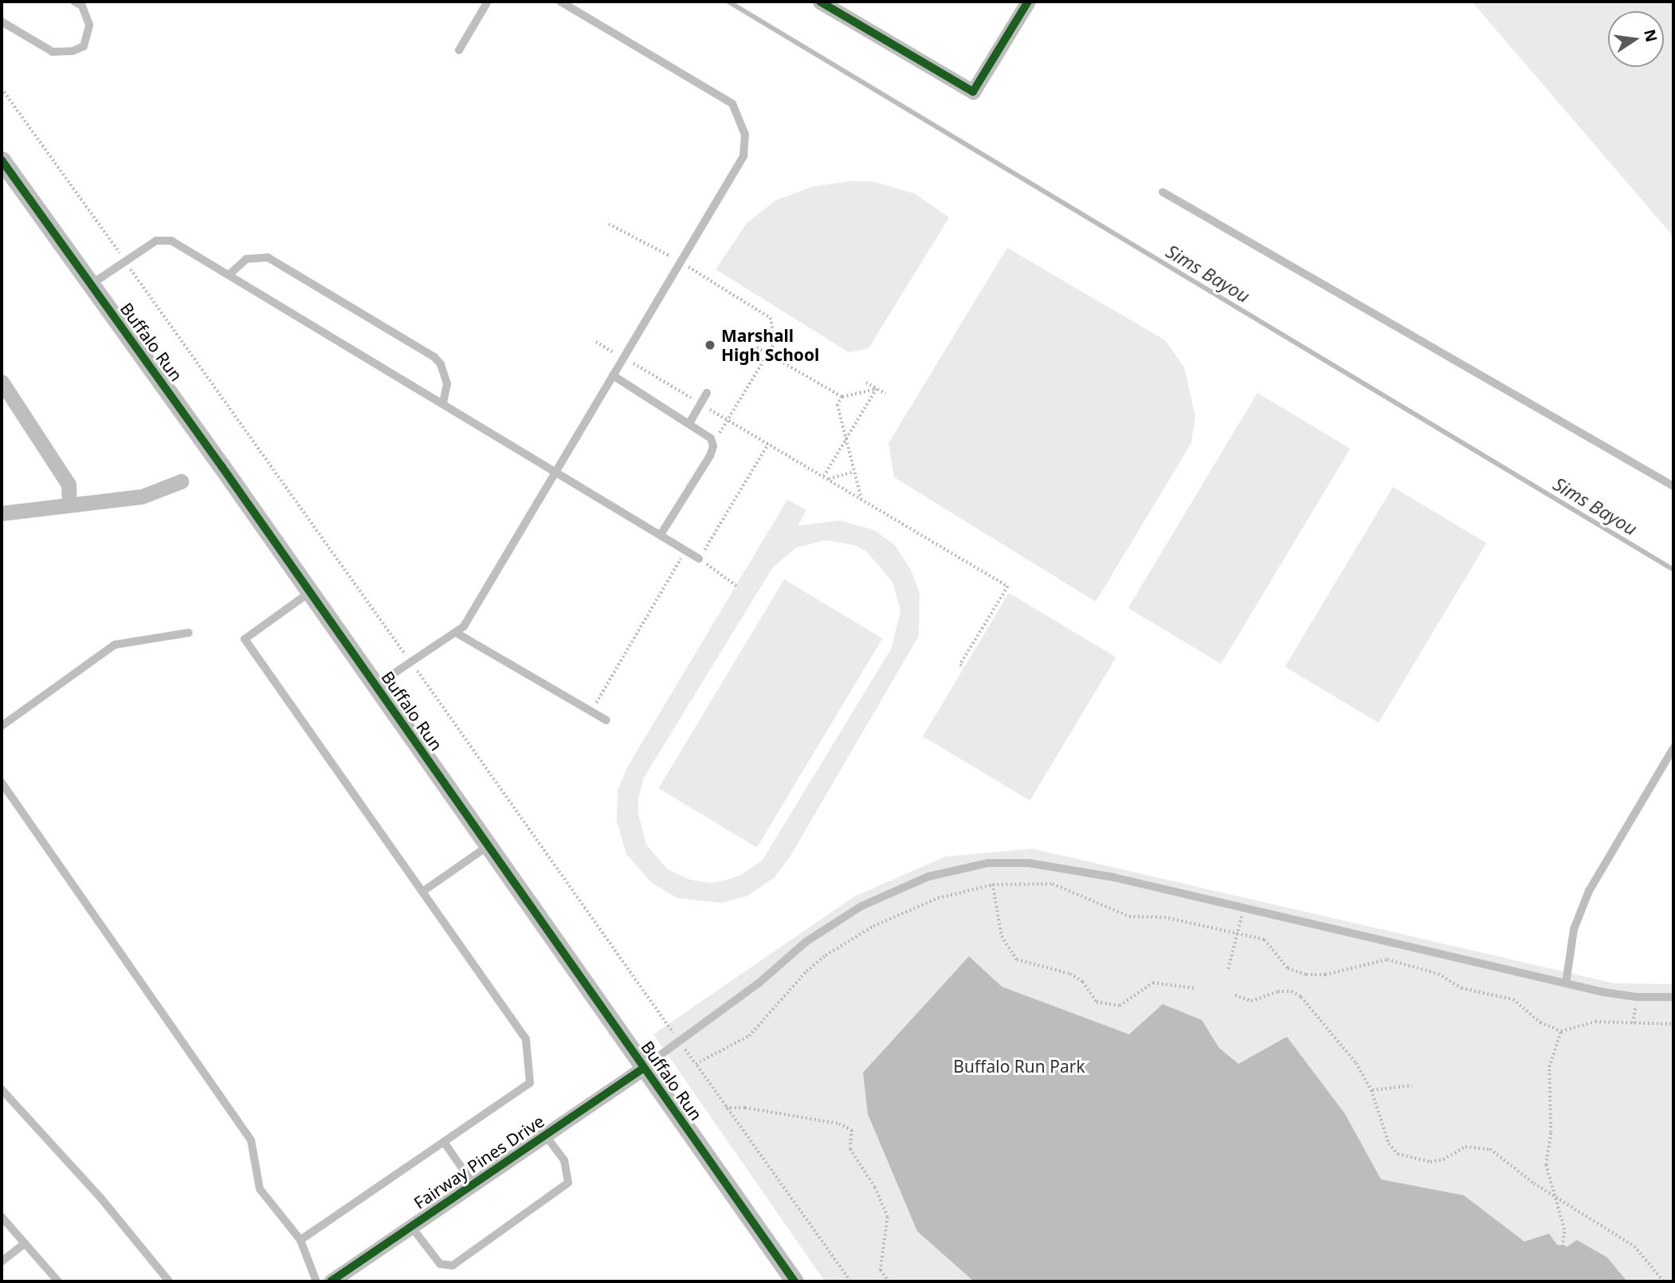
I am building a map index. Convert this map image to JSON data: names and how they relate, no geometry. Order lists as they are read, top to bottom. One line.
{"streets":{"street":["Buffalo Run","Fairway Pines Drive"]},"crossings":[["Buffalo Run","Fairway Pines Drive"]],"water":["Sims Bayou"],"parks":["Buffalo Run Park"],"places":["Marshall High School"],"north":"right"}
